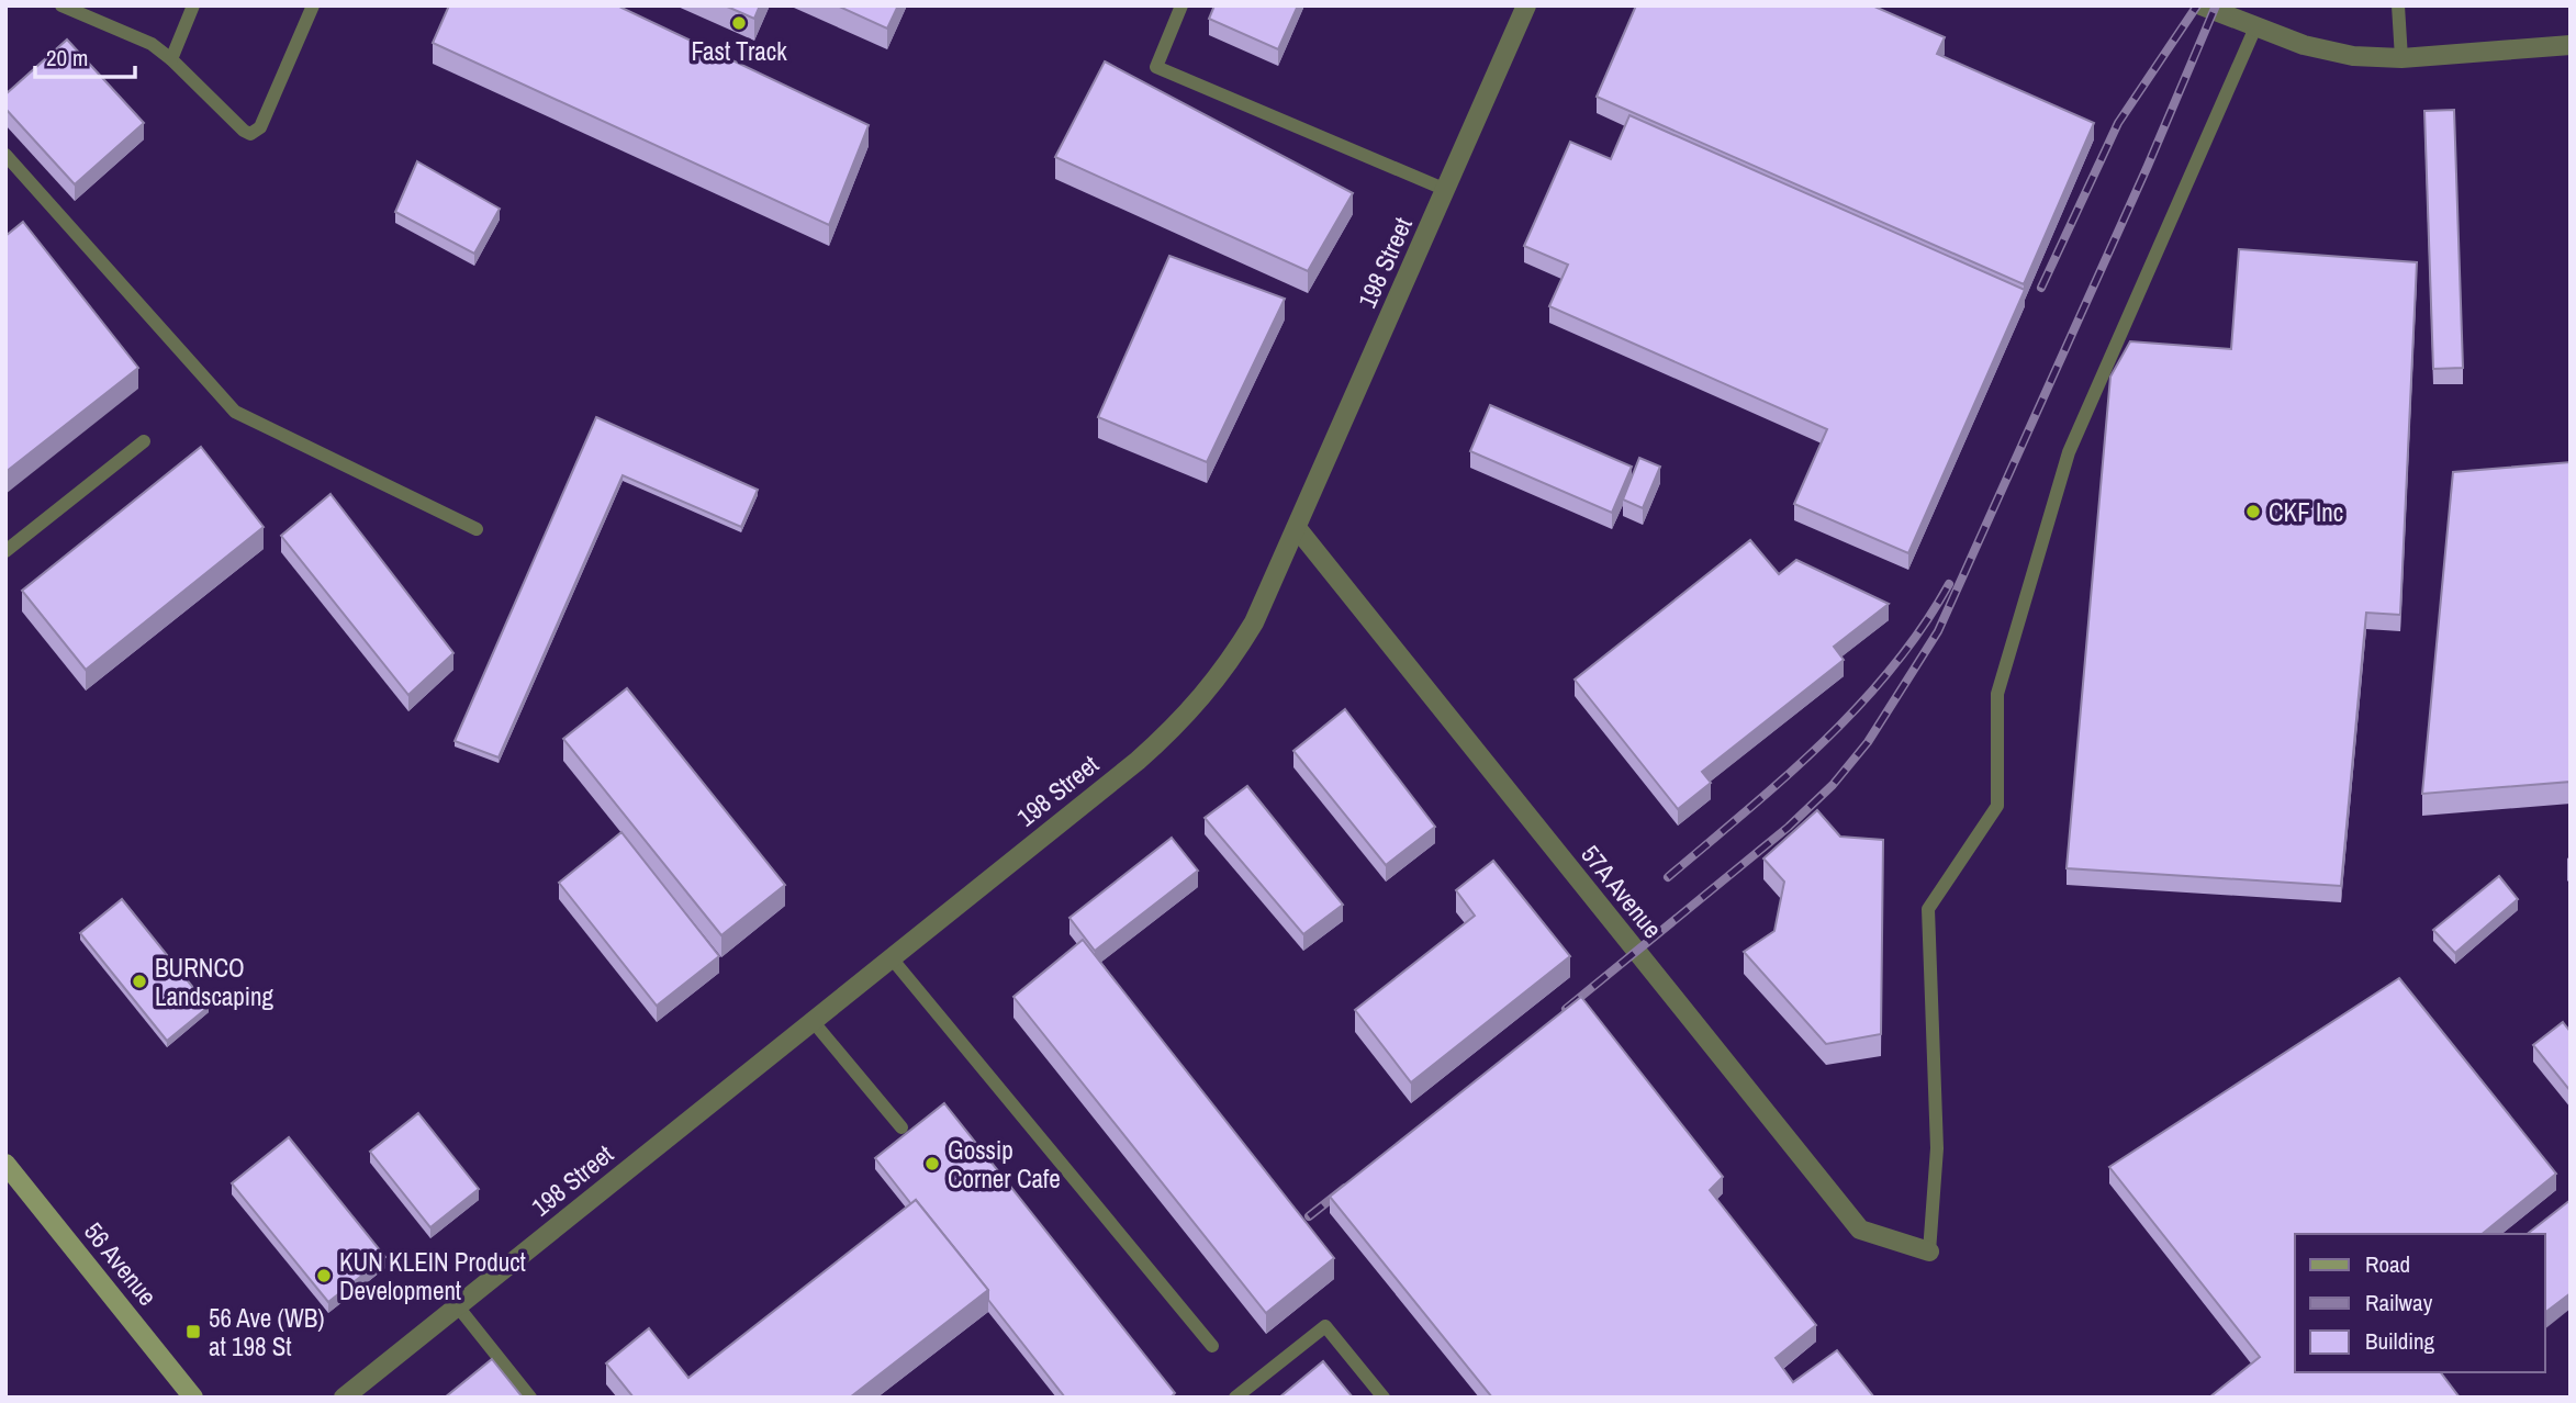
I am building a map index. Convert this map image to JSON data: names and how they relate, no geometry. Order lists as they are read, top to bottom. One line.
{"streets":{"main road":["56 Avenue"],"street":["198 Street","57A Avenue"]},"crossings":[["198 Street","57A Avenue"]],"places":{"other":["Fast Track","CKF Inc","BURNCO Landscaping","Gossip Corner Cafe","KUN KLEIN Product Development"],"transit":["56 Ave (WB) at 198 St"]},"legend":["Road","Railway","Building"],"scale_bar":"20 m"}
